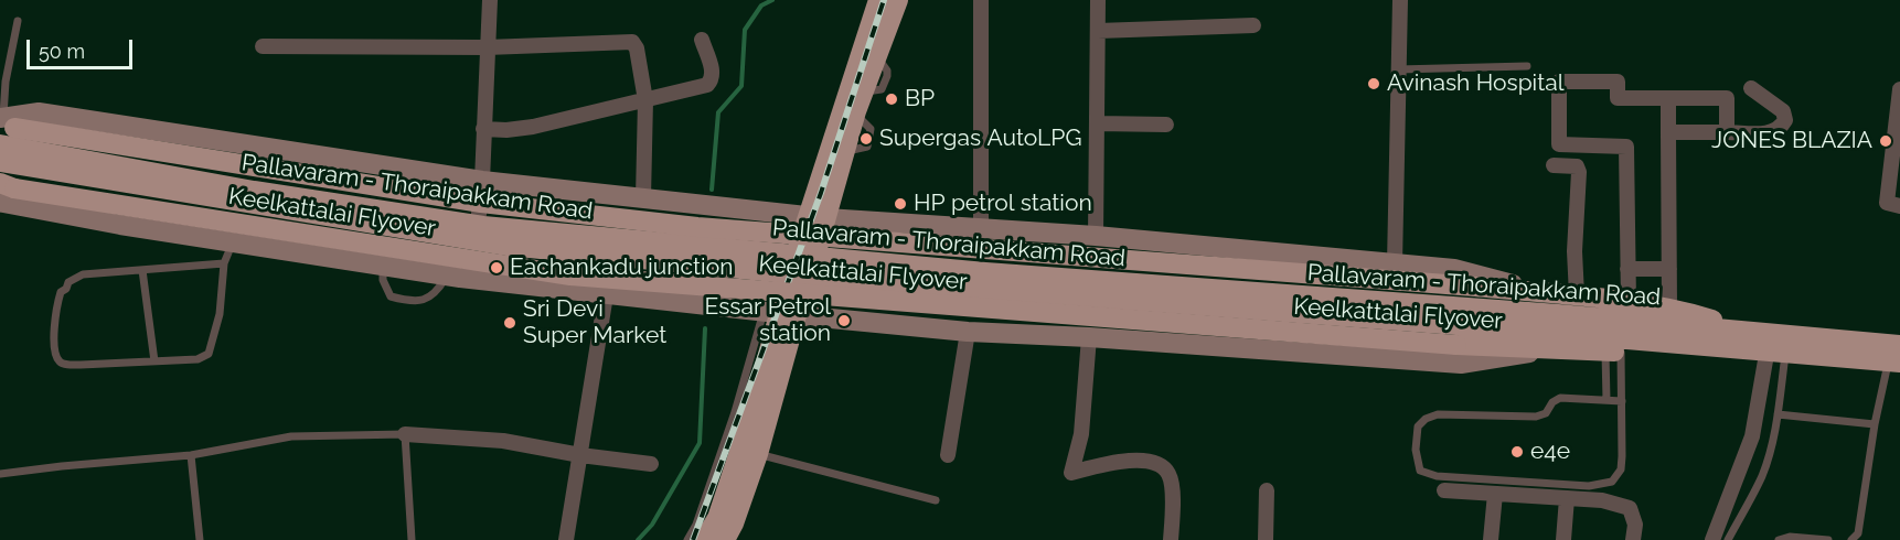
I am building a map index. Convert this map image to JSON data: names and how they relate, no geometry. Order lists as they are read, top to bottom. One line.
{"streets":{"main road":["Pallavaram - Thoraipakkam Road","Keelkattalai Flyover"]},"crossings":[["Pallavaram - Thoraipakkam Road","Keelkattalai Flyover"]],"places":["Avinash Hospital","BP","Supergas AutoLPG","JONES BLAZIA","HP petrol station","Eachankadu junction","Essar Petrol station","Sri Devi Super Market","e4e"],"scale_bar":"50 m"}
